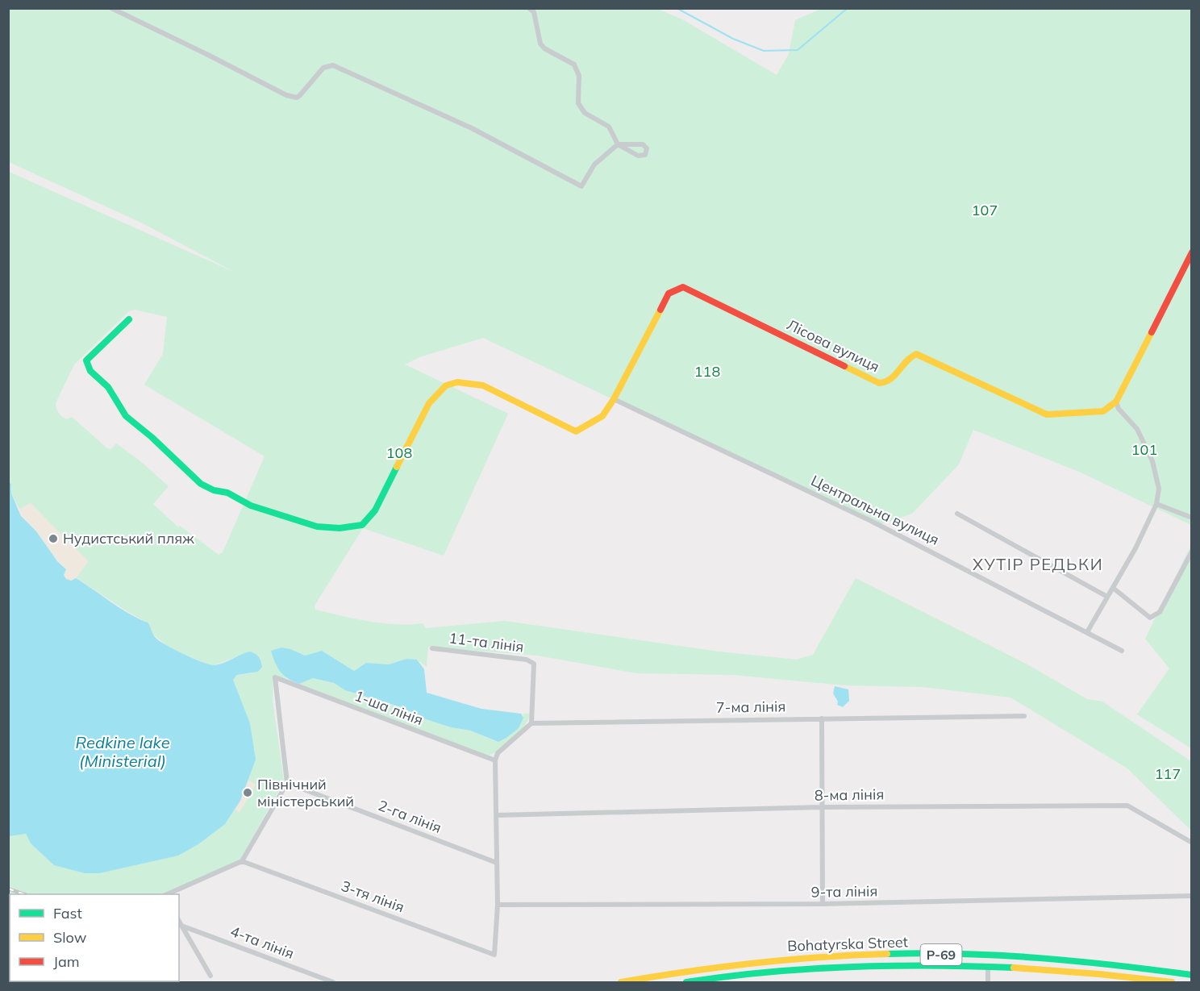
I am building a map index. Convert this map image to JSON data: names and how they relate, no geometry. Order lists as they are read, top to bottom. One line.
{"streets":{"street":["Лісова вулиця","Центральна вулиця","11-та лінія","7-ма лінія","1-ша лінія","8-ма лінія","2-га лінія","9-та лінія","3-тя лінія","4-та лінія","Bohatyrska Street","Р-69"]},"crossings":[["Лісова вулиця","Центральна вулиця"],["11-та лінія","7-ма лінія"],["1-ша лінія","2-га лінія"],["9-та лінія","3-тя лінія"]],"districts":["ХУТІР РЕДЬКИ"],"water":["Redkine lake (Ministerial)"],"parks":["107","118","101","108","117"],"places":["Нудистський пляж","Північний міністерський"],"legend":["Fast","Slow","Jam"]}
